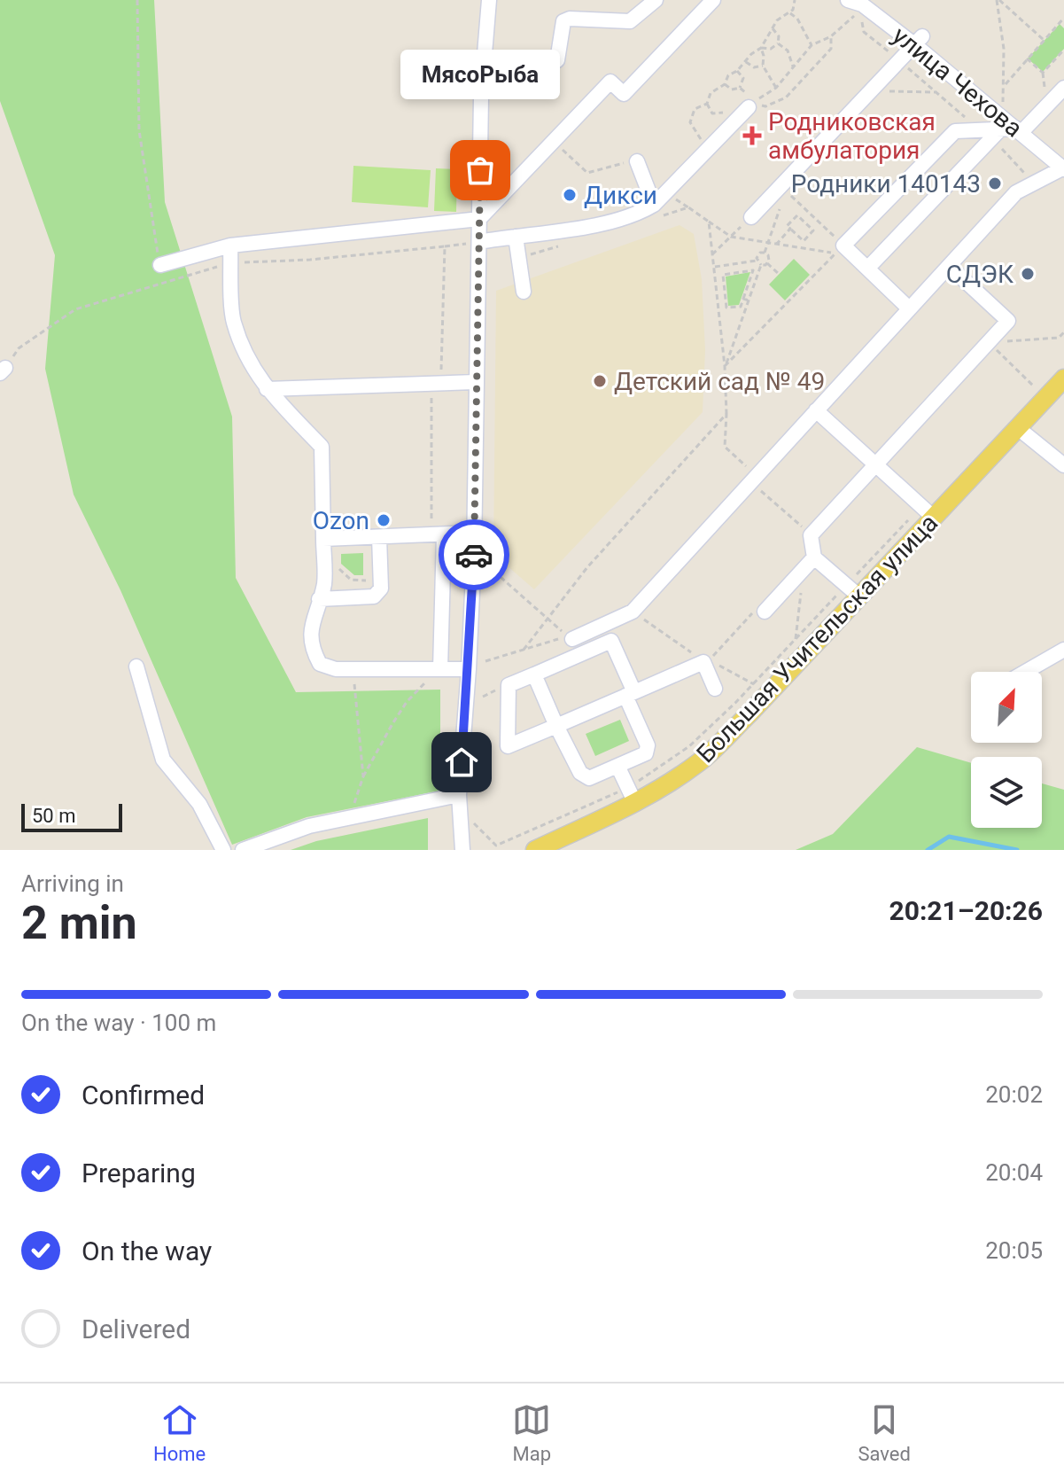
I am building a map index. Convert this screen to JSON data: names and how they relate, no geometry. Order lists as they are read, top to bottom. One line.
{"streets":{"main road":["Большая Учительская улица"],"street":["улица Чехова"]},"places":{"health":["Родниковская амбулатория"],"other":["МясоРыба","Родники 140143","Дикси","СДЭК","Детский сад № 49","Ozon"]},"scale_bar":"50 m","north":"top right","page":{"bubble":"МясоРыба","scale":"50 m","heading":["2 min","Arriving in","20:21–20:26"],"bar":"On the way · 100 m","list":[["Confirmed","20:02"],["Preparing","20:04"],["On the way","20:05"],"Delivered"],"tabs":["Home","Map","Saved"]}}
